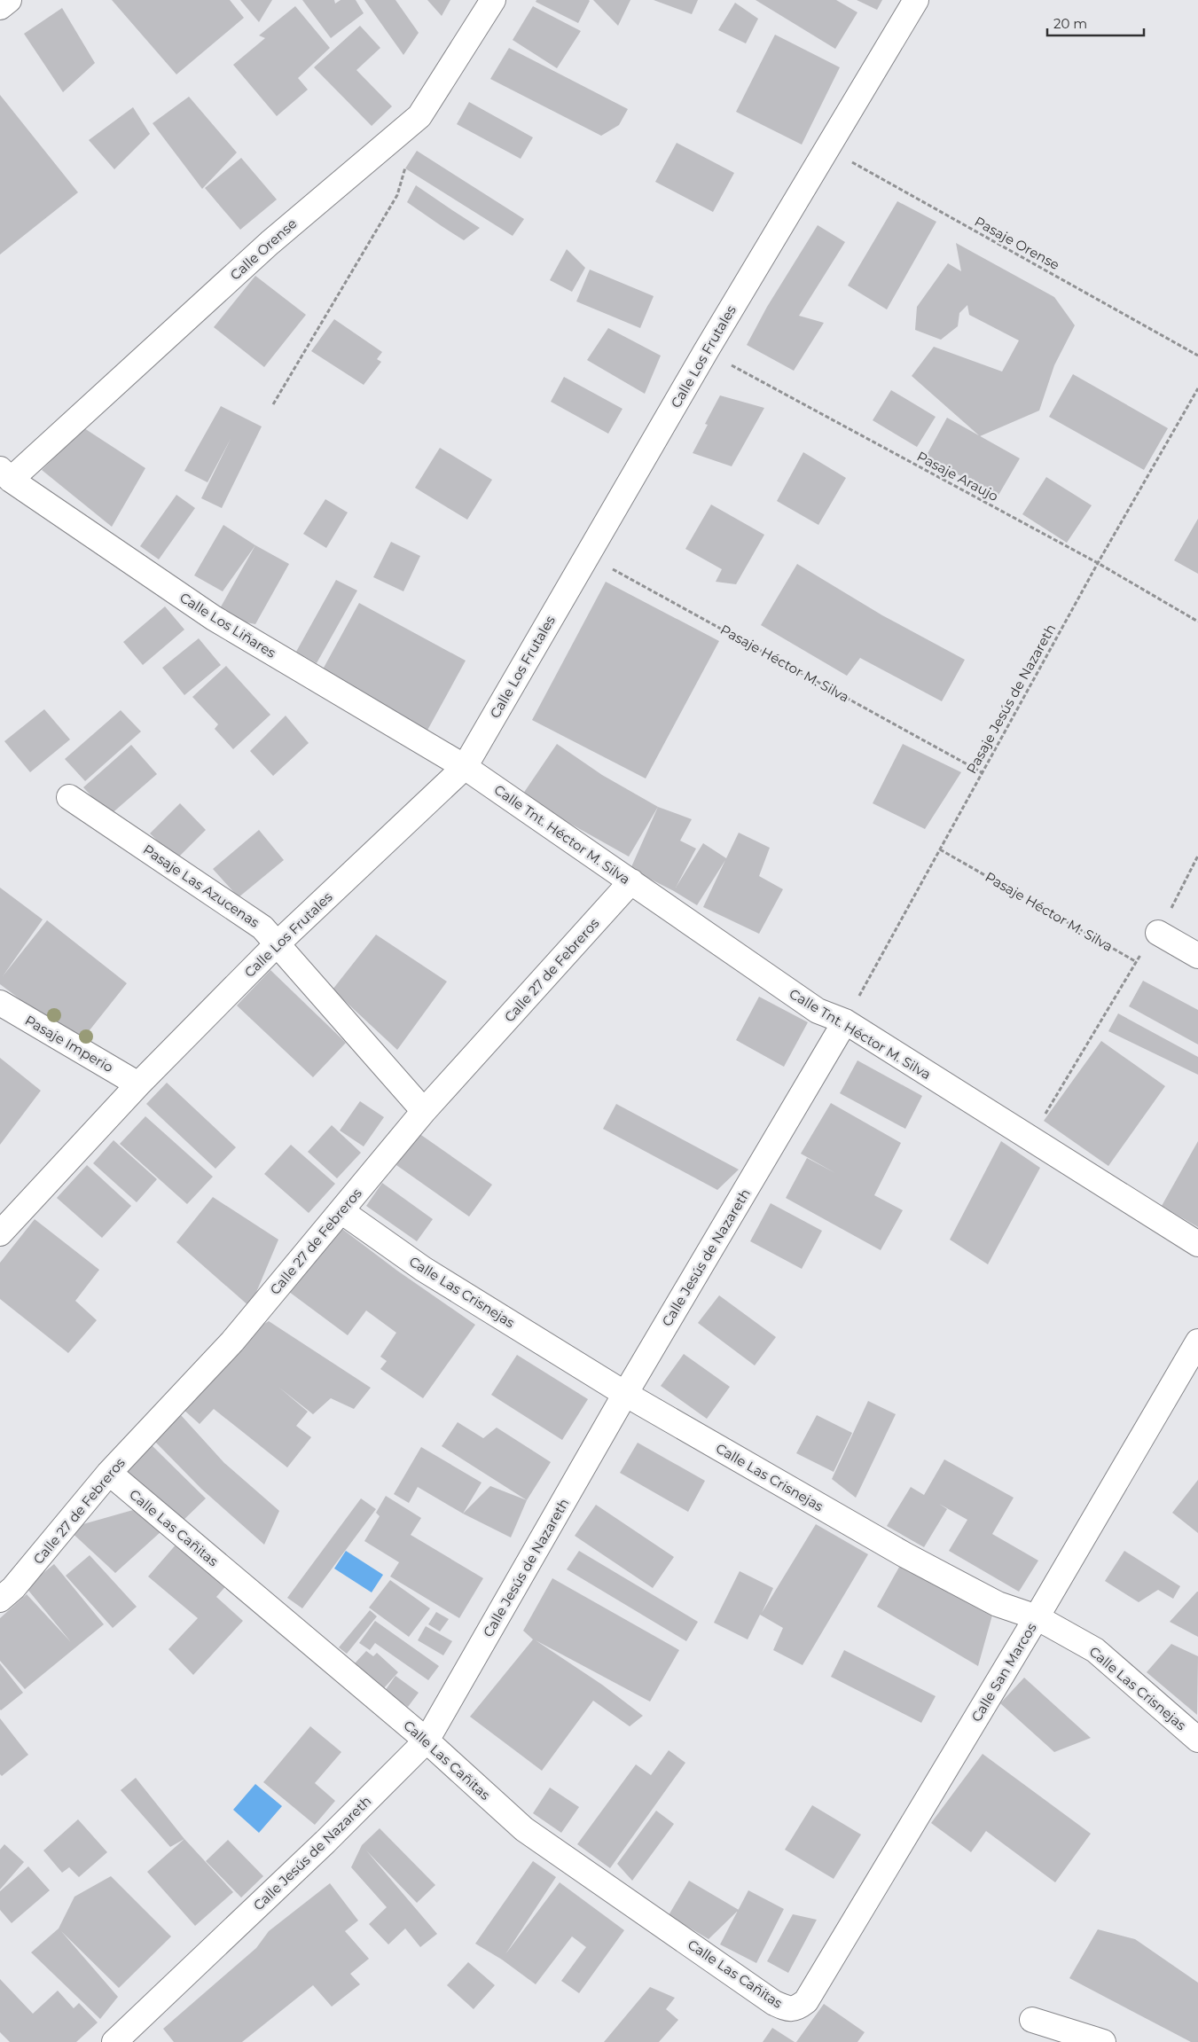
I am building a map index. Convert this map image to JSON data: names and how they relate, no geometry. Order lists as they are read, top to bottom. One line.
{"streets":{"street":["Calle Orense","Calle Los Frutales","Calle Los Liñares","Calle Tnt. Héctor M. Silva","Pasaje Las Azucenas","Calle 27 de Febreros","Pasaje Imperio","Calle Jesús de Nazareth","Calle Las Crisnejas","Calle Las Cañitas","Calle San Marcos"],"path":["Pasaje Orense","Pasaje Araujo","Pasaje Héctor M. Silva","Pasaje Jesús de Nazareth"]},"crossings":[["Pasaje Orense","Calle Los Frutales"],["Calle Orense","Calle Los Liñares"],["Calle Los Frutales","Pasaje Araujo"],["Calle Los Frutales","Calle Los Liñares"],["Calle Los Frutales","Pasaje Héctor M. Silva"],["Calle Los Frutales","Calle Tnt. Héctor M. Silva"],["Calle Los Frutales","Pasaje Las Azucenas"],["Calle Los Frutales","Pasaje Imperio"],["Pasaje Araujo","Pasaje Jesús de Nazareth"],["Calle Los Liñares","Calle Tnt. Héctor M. Silva"],["Pasaje Héctor M. Silva","Pasaje Jesús de Nazareth"],["Pasaje Jesús de Nazareth","Calle Tnt. Héctor M. Silva"],["Pasaje Jesús de Nazareth","Calle Jesús de Nazareth"],["Calle Tnt. Héctor M. Silva","Calle 27 de Febreros"],["Calle Tnt. Héctor M. Silva","Calle Jesús de Nazareth"],["Pasaje Las Azucenas","Calle 27 de Febreros"],["Calle 27 de Febreros","Calle Las Crisnejas"],["Calle 27 de Febreros","Calle Las Cañitas"],["Calle Jesús de Nazareth","Calle Las Crisnejas"],["Calle Jesús de Nazareth","Calle Las Cañitas"],["Calle Las Crisnejas","Calle San Marcos"],["Calle Las Cañitas","Calle San Marcos"]],"scale_bar":"20 m"}
